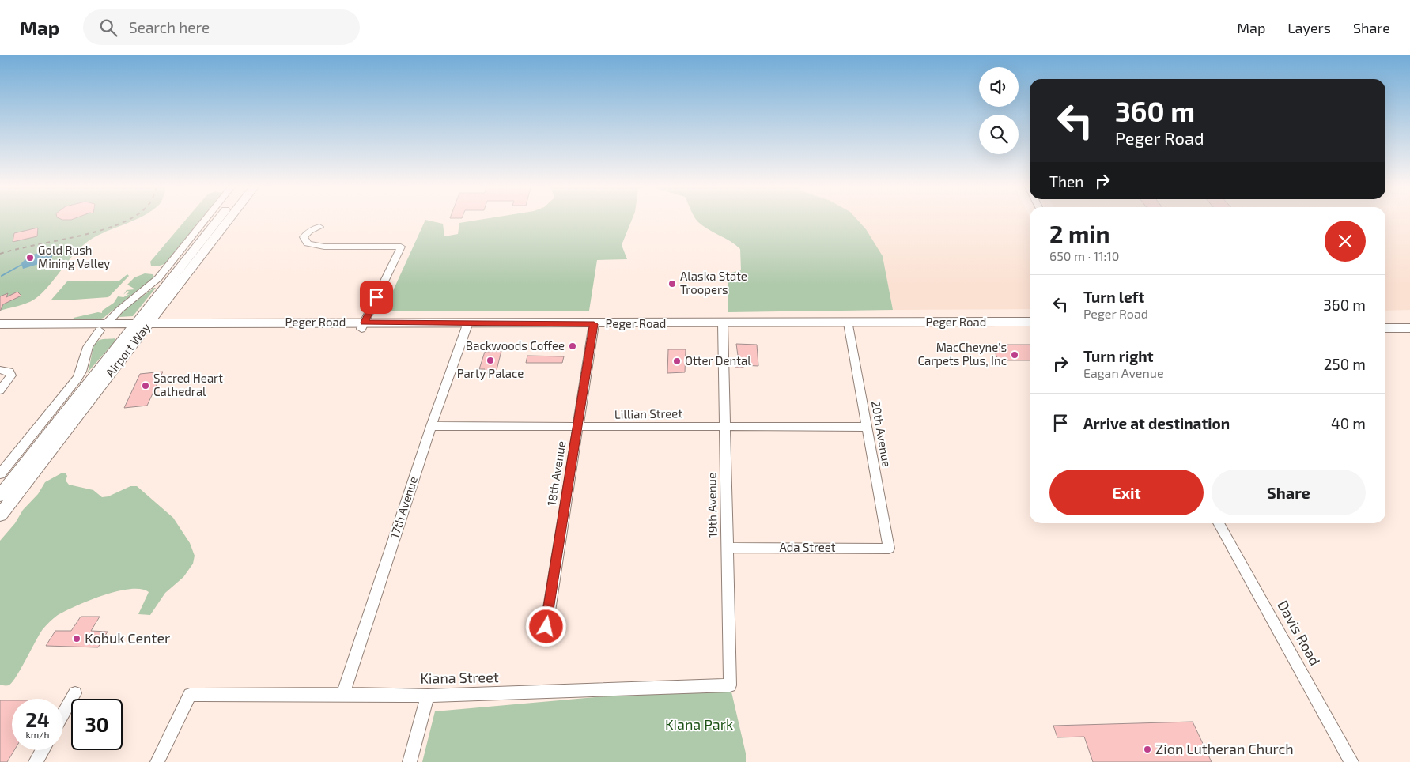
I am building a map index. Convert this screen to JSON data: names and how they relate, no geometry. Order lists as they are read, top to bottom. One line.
{"streets":{"main road":["Peger Road","Airport Way"],"street":["Lillian Street","20th Avenue","18th Avenue","19th Avenue","17th Avenue","Ada Street","Davis Road","Kiana Street"]},"crossings":[["Peger Road","Airport Way"],["Peger Road","20th Avenue"],["Peger Road","18th Avenue"],["Peger Road","19th Avenue"],["Peger Road","17th Avenue"],["Lillian Street","20th Avenue"],["Lillian Street","18th Avenue"],["Lillian Street","19th Avenue"],["Lillian Street","17th Avenue"],["20th Avenue","Ada Street"],["19th Avenue","Ada Street"],["19th Avenue","Kiana Street"],["17th Avenue","Kiana Street"]],"parks":["Kiana Park"],"places":["Gold Rush Mining Valley","Alaska State Troopers","Backwoods Coffee","MacCheyne's Carpets Plus, Inc","Party Palace","Otter Dental","Sacred Heart Cathedral","Kobuk Center","Zion Lutheran Church"],"page":{"header":"Map","search":"Search here","nav":["Map","Layers","Share"],"turn":["360 m","Peger Road"],"then":"Then","heading":["2 min","650 m · 11:10"],"list":[{"name":"Turn left","note":"Peger Road","value":"360 m"},{"name":"Turn right","note":"Eagan Avenue","value":"250 m"},{"name":"Arrive at destination","value":"40 m"}],"buttons":["Exit","Share"],"speed":"24 km/h","limit":"30"}}
